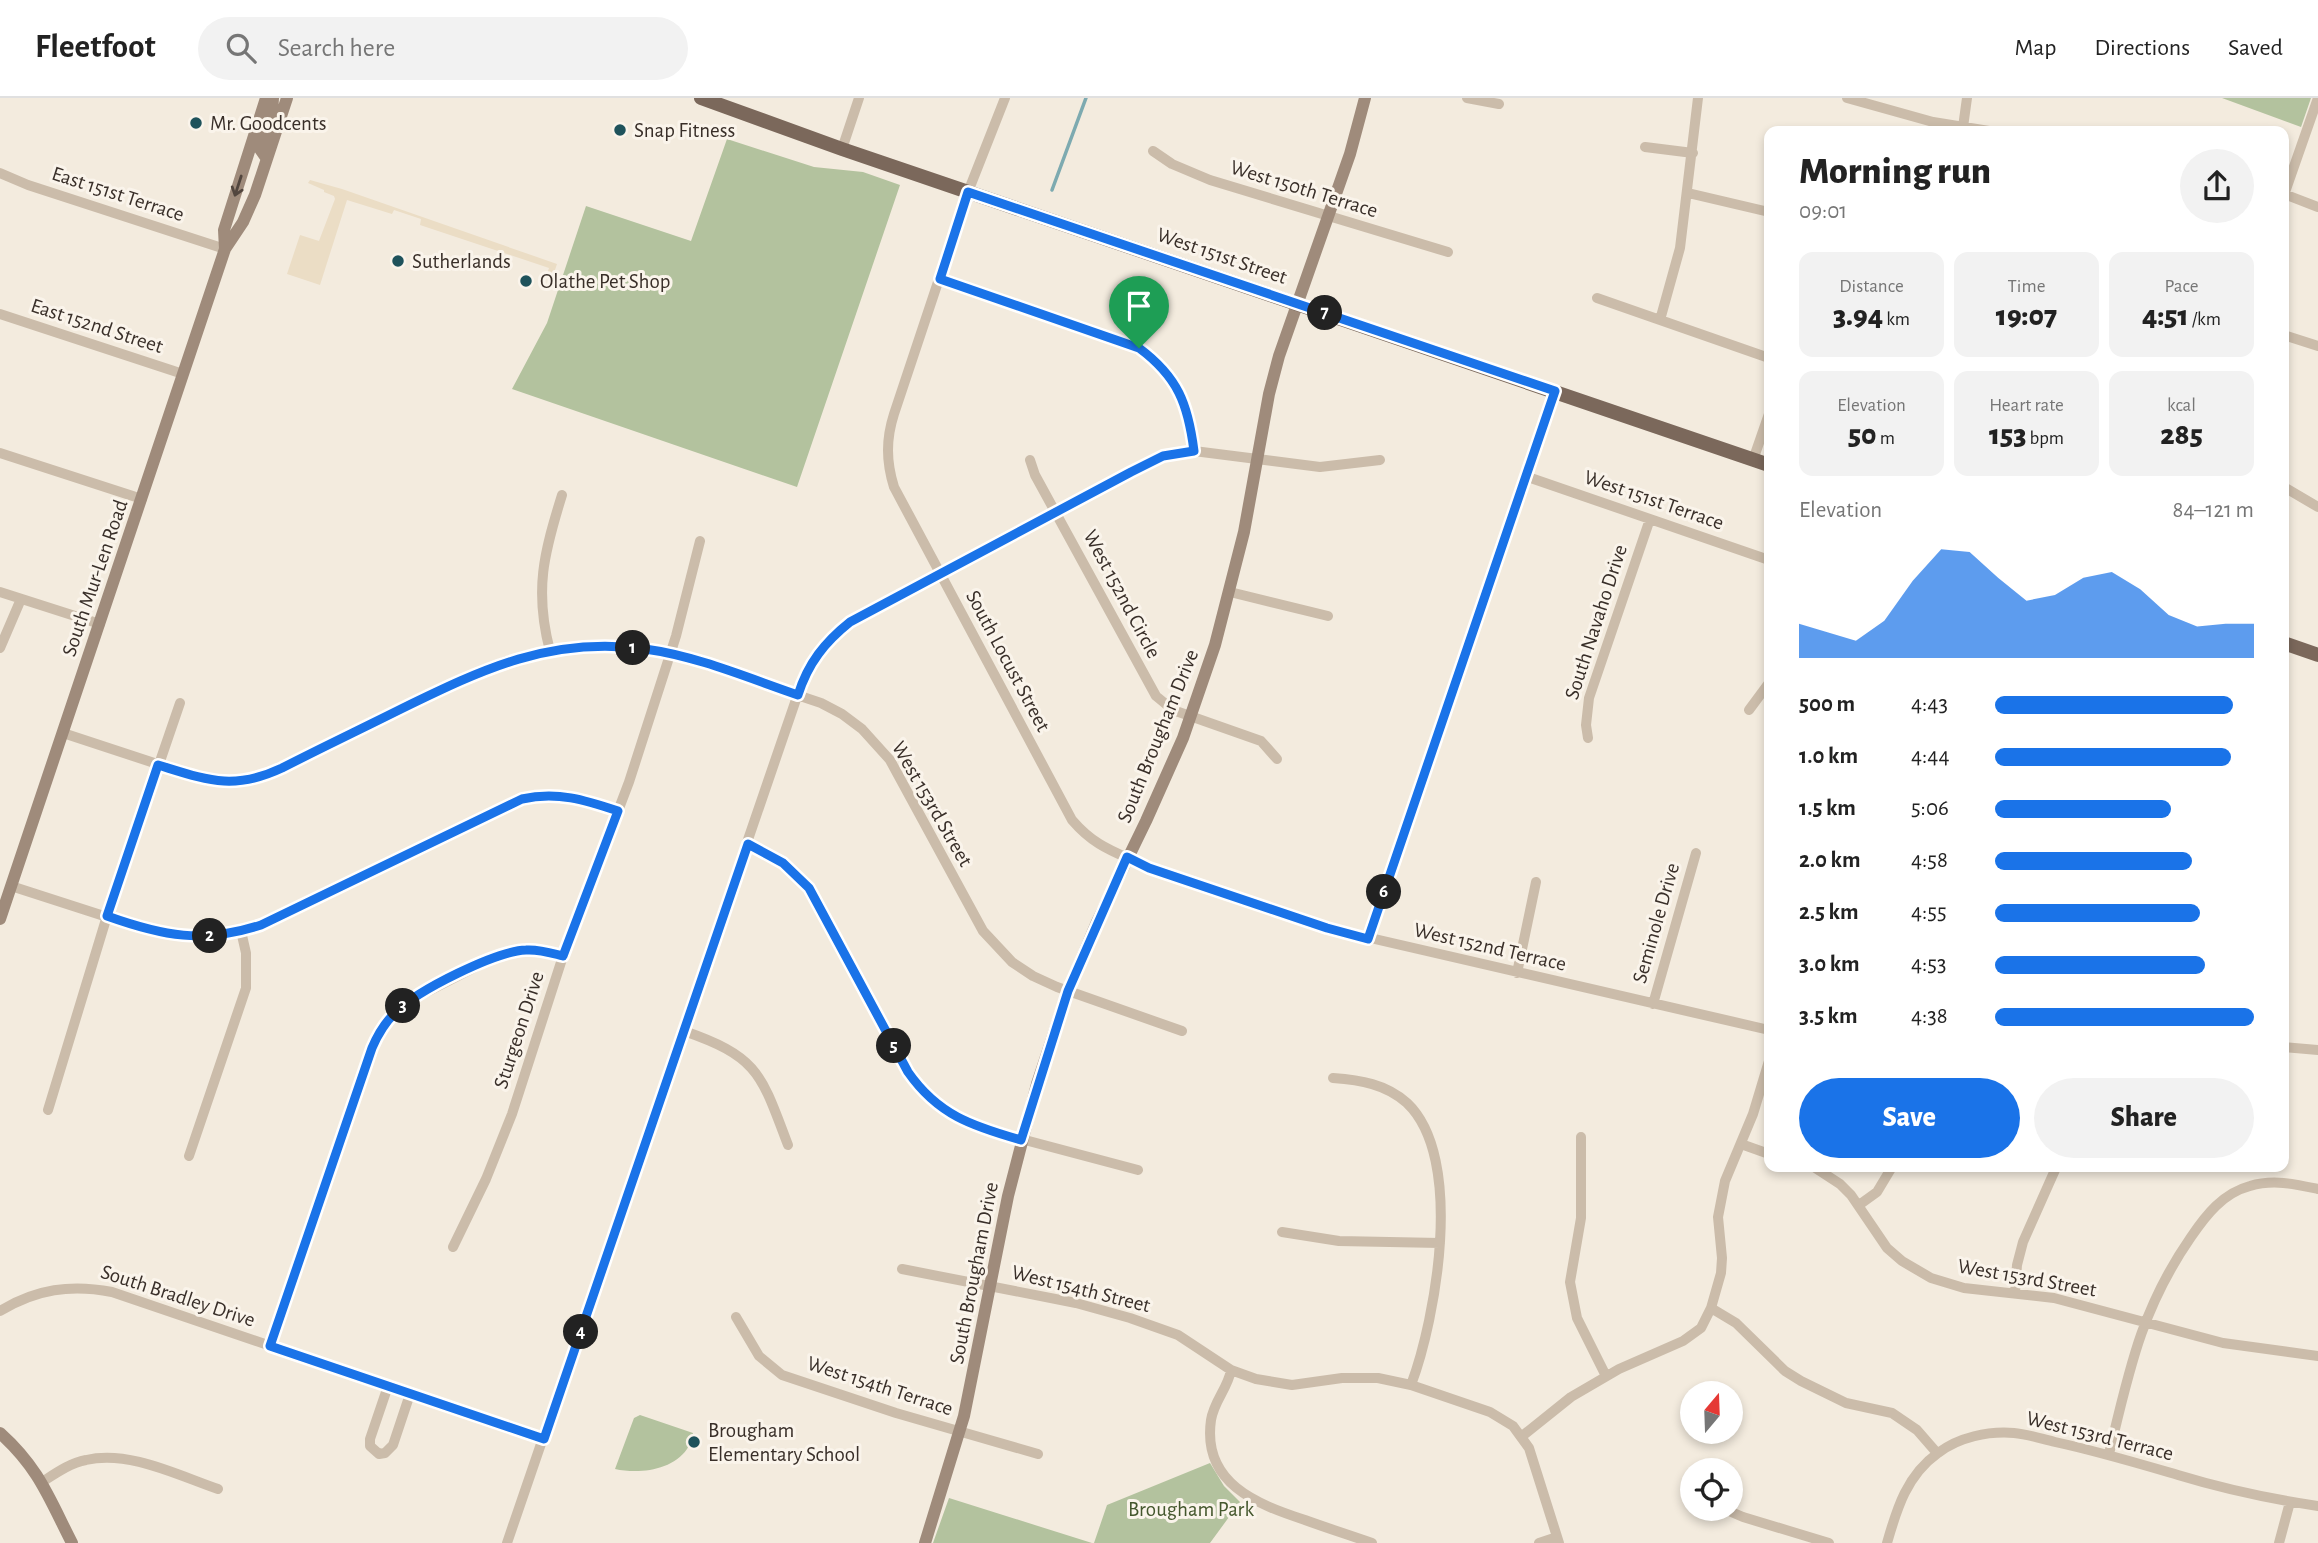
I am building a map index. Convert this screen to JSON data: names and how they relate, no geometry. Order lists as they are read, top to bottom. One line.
{"streets":{"main road":["West 151st Street"],"street":["West 150th Terrace","East 151st Terrace","East 152nd Street","West 151st Terrace","South Mur-Len Road","West 152nd Circle","South Navaho Drive","South Locust Street","South Brougham Drive","West 153rd Street","Seminole Drive","West 152nd Terrace","Sturgeon Drive","West 154th Street","South Bradley Drive","West 154th Terrace","West 153rd Terrace"]},"crossings":[["West 150th Terrace","South Brougham Drive"],["East 151st Terrace","South Mur-Len Road"],["West 151st Street","South Locust Street"],["West 151st Street","South Brougham Drive"],["East 152nd Street","South Mur-Len Road"],["West 151st Terrace","South Navaho Drive"],["South Mur-Len Road","West 153rd Street"],["West 152nd Circle","South Brougham Drive"],["South Locust Street","South Brougham Drive"],["South Locust Street","West 152nd Terrace"],["South Brougham Drive","West 153rd Street"],["South Brougham Drive","West 152nd Terrace"],["South Brougham Drive","West 154th Street"],["South Brougham Drive","West 154th Terrace"],["West 153rd Street","Sturgeon Drive"],["Seminole Drive","West 152nd Terrace"]],"parks":["Brougham Park"],"places":["Mr. Goodcents","Snap Fitness","Sutherlands","Olathe Pet Shop","Brougham Elementary School"],"north":"top","page":{"header":"Fleetfoot","search":"Search here","nav":["Map","Directions","Saved"],"heading":["Morning run","09:01"],"stats":[["Distance","3.94 km"],["Time","19:07"],["Pace","4:51 /km"],["Elevation","50 m"],["Heart rate","153 bpm"],["kcal","285"]],"pins":["7","1","6","2","3","5","4"],"chart":["Elevation","84–121 m"],"list":[{"name":"500 m","note":"4:43"},{"name":"1.0 km","note":"4:44"},{"name":"1.5 km","note":"5:06"},{"name":"2.0 km","note":"4:58"},{"name":"2.5 km","note":"4:55"},{"name":"3.0 km","note":"4:53"},{"name":"3.5 km","note":"4:38"}],"buttons":["Save","Share"]}}
